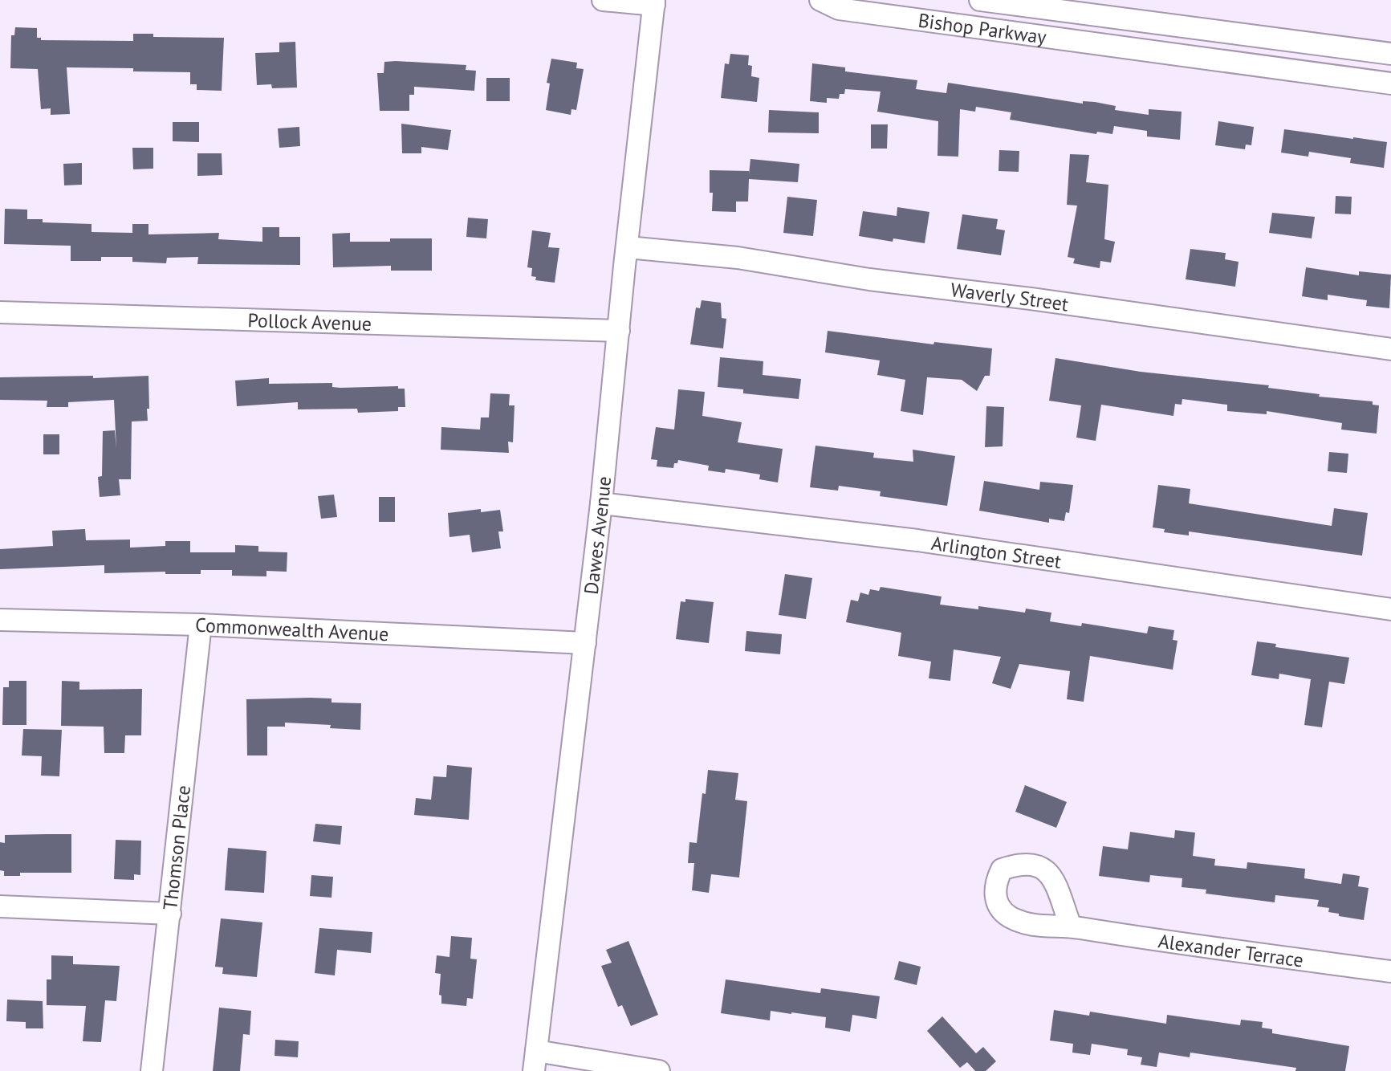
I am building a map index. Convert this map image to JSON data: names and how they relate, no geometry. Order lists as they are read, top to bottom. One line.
{"streets":{"street":["Bishop Parkway","Waverly Street","Pollock Avenue","Dawes Avenue","Arlington Street","Commonwealth Avenue","Thomson Place","Alexander Terrace"]},"crossings":[["Waverly Street","Dawes Avenue"],["Pollock Avenue","Dawes Avenue"],["Dawes Avenue","Arlington Street"],["Dawes Avenue","Commonwealth Avenue"],["Commonwealth Avenue","Thomson Place"]]}
